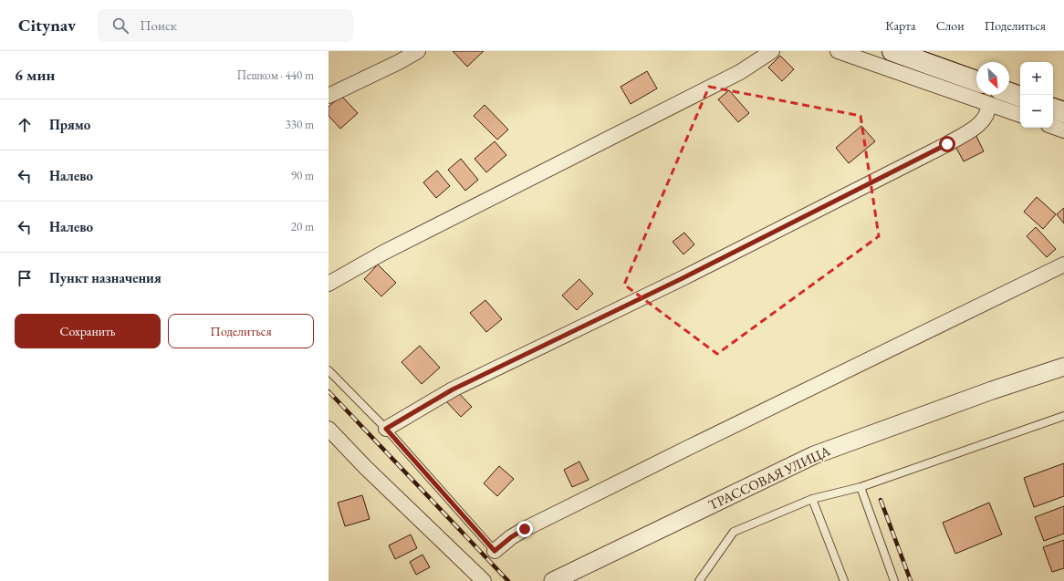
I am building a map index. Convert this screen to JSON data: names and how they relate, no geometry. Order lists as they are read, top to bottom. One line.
{"streets":{"street":["ТРАССОВАЯ УЛИЦА"]},"north":"bottom right","page":{"header":"Citynav","search":"Поиск","nav":["Карта","Слои","Поделиться"],"heading":["6 мин","Пешком · 440 m"],"map_buttons":["+","−"],"list":[["Прямо","330 m"],["Налево","90 m"],["Налево","20 m"],"Пункт назначения"],"buttons":["Сохранить","Поделиться"]}}
